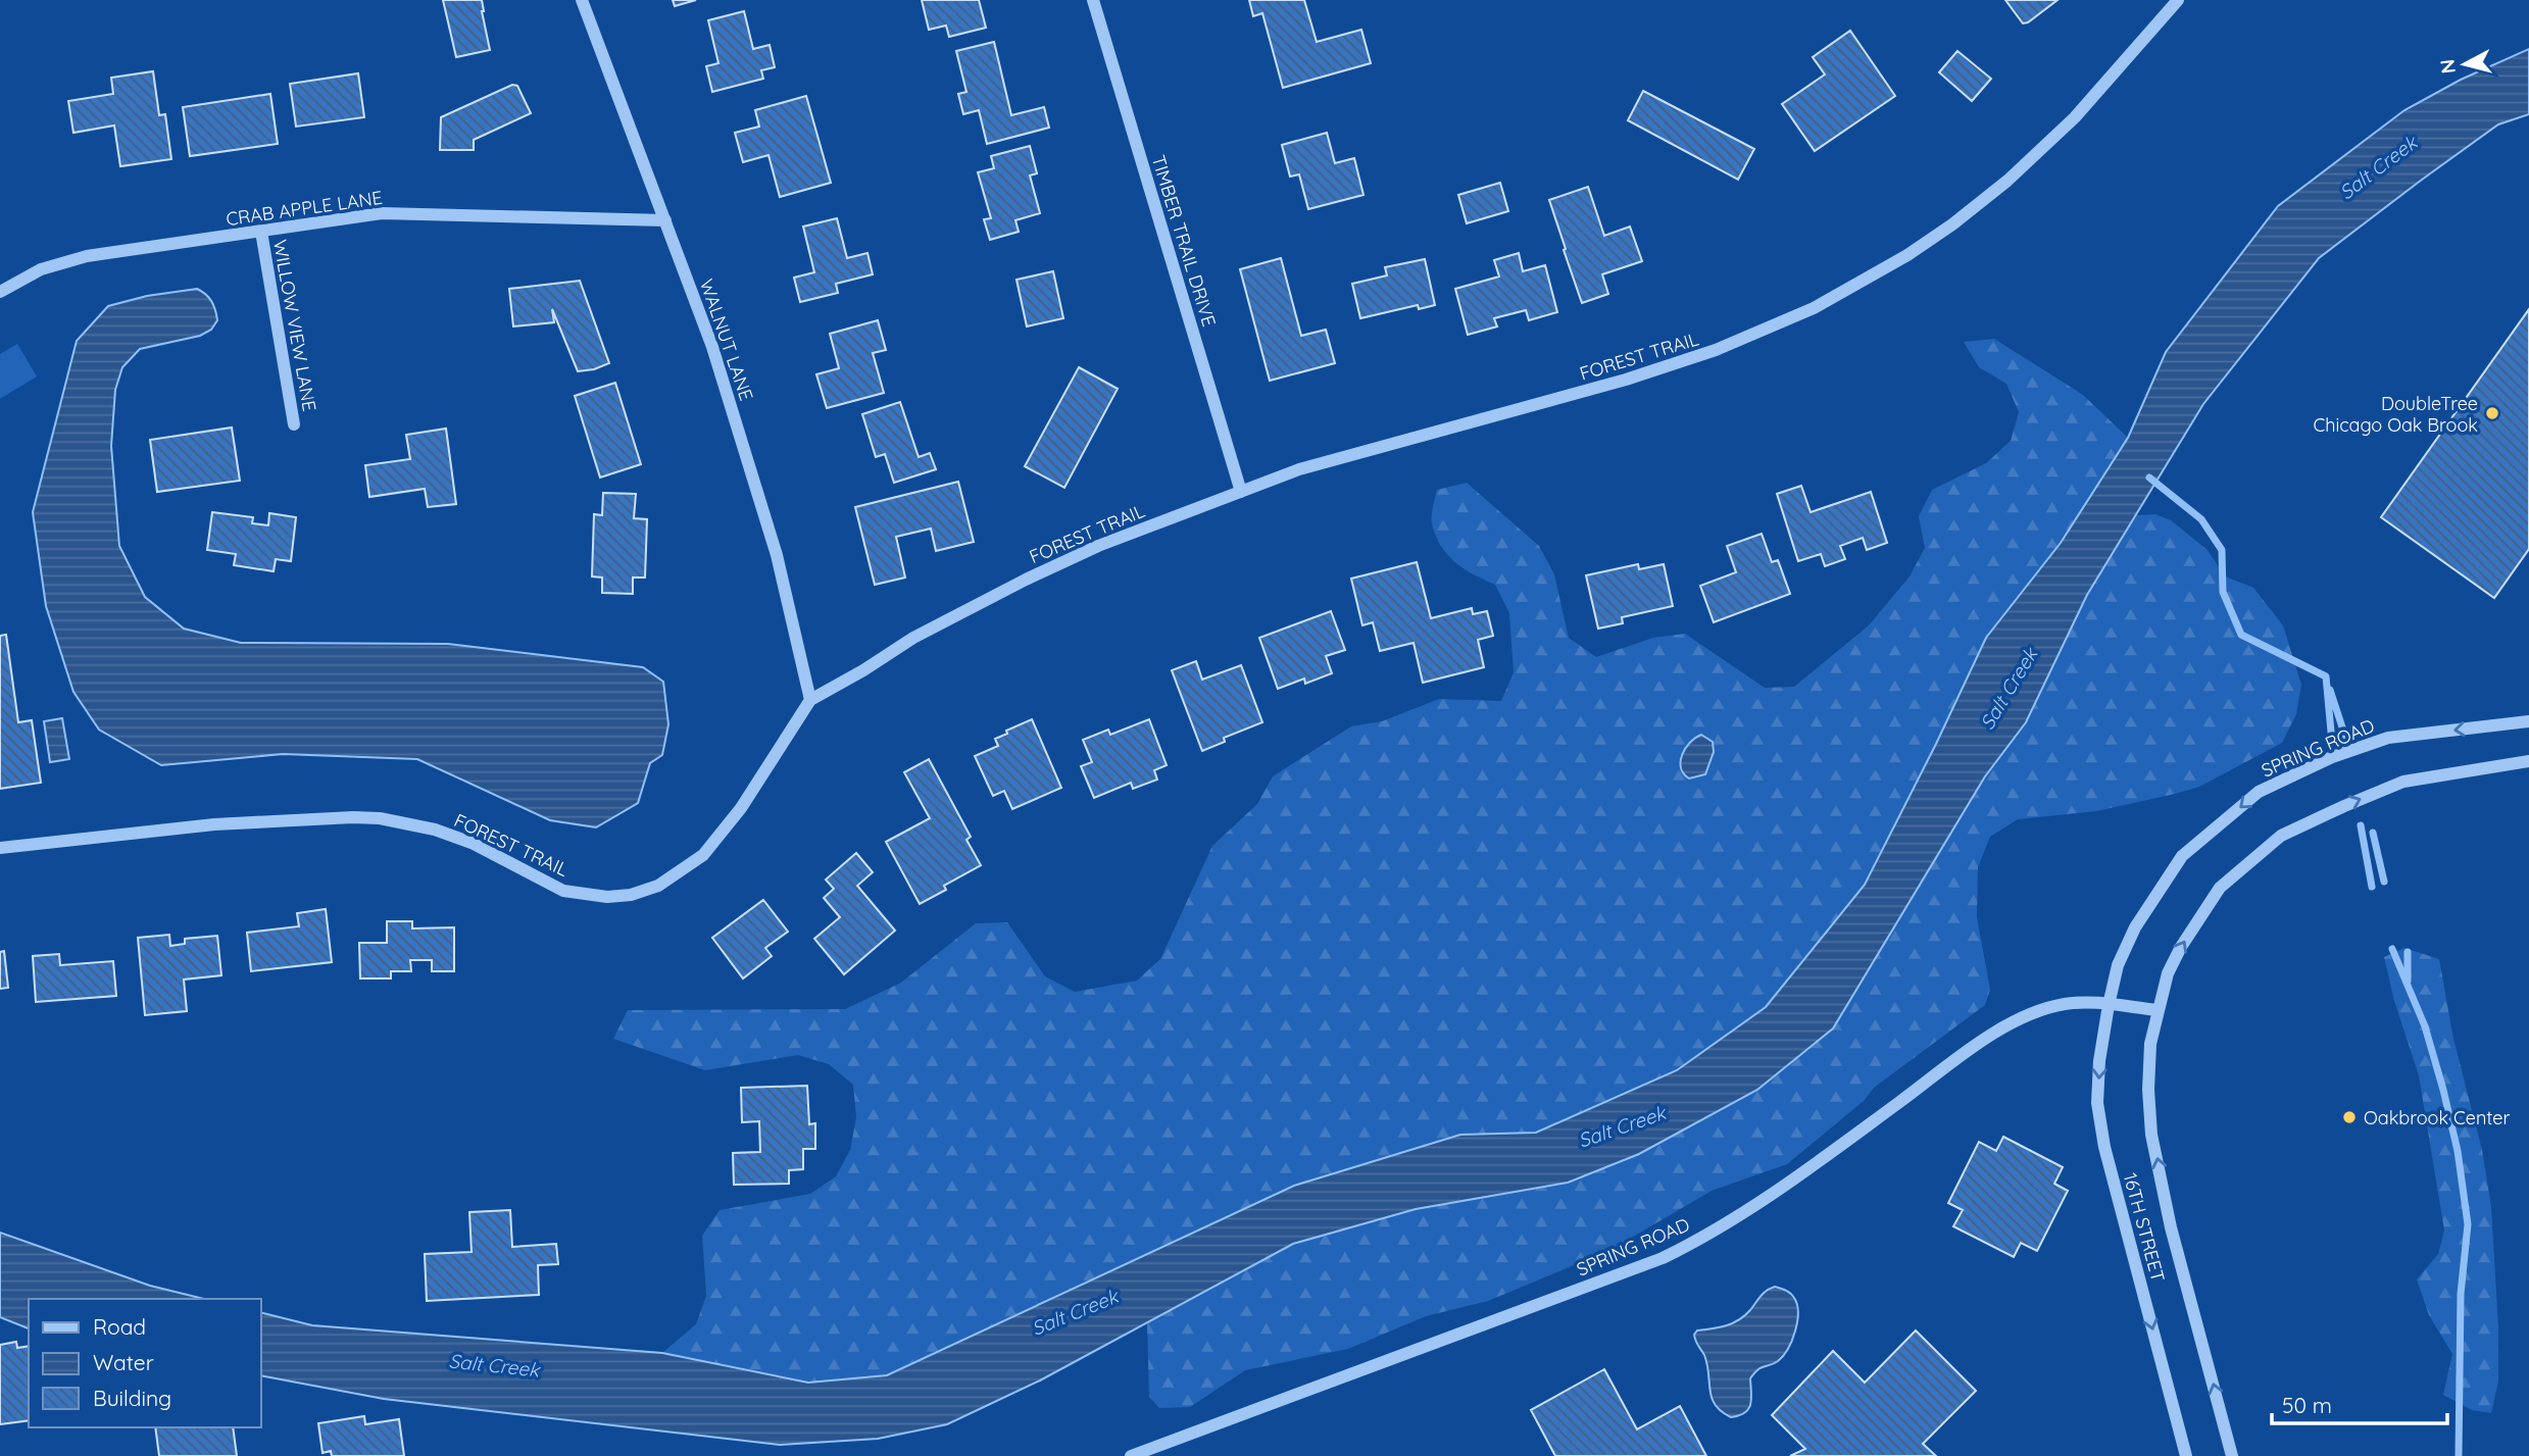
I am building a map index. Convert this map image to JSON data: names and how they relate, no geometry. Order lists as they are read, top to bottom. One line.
{"streets":{"street":["CRAB APPLE LANE","TIMBER TRAIL DRIVE","WILLOW VIEW LANE","WALNUT LANE","FOREST TRAIL","SPRING ROAD","16TH STREET"]},"crossings":[["CRAB APPLE LANE","WILLOW VIEW LANE"],["CRAB APPLE LANE","WALNUT LANE"],["TIMBER TRAIL DRIVE","FOREST TRAIL"],["WALNUT LANE","FOREST TRAIL"],["SPRING ROAD","16TH STREET"]],"water":["Salt Creek"],"places":["DoubleTree Chicago Oak Brook","Oakbrook Center"],"legend":["Road","Water","Building"],"scale_bar":"50 m","north":"left"}
